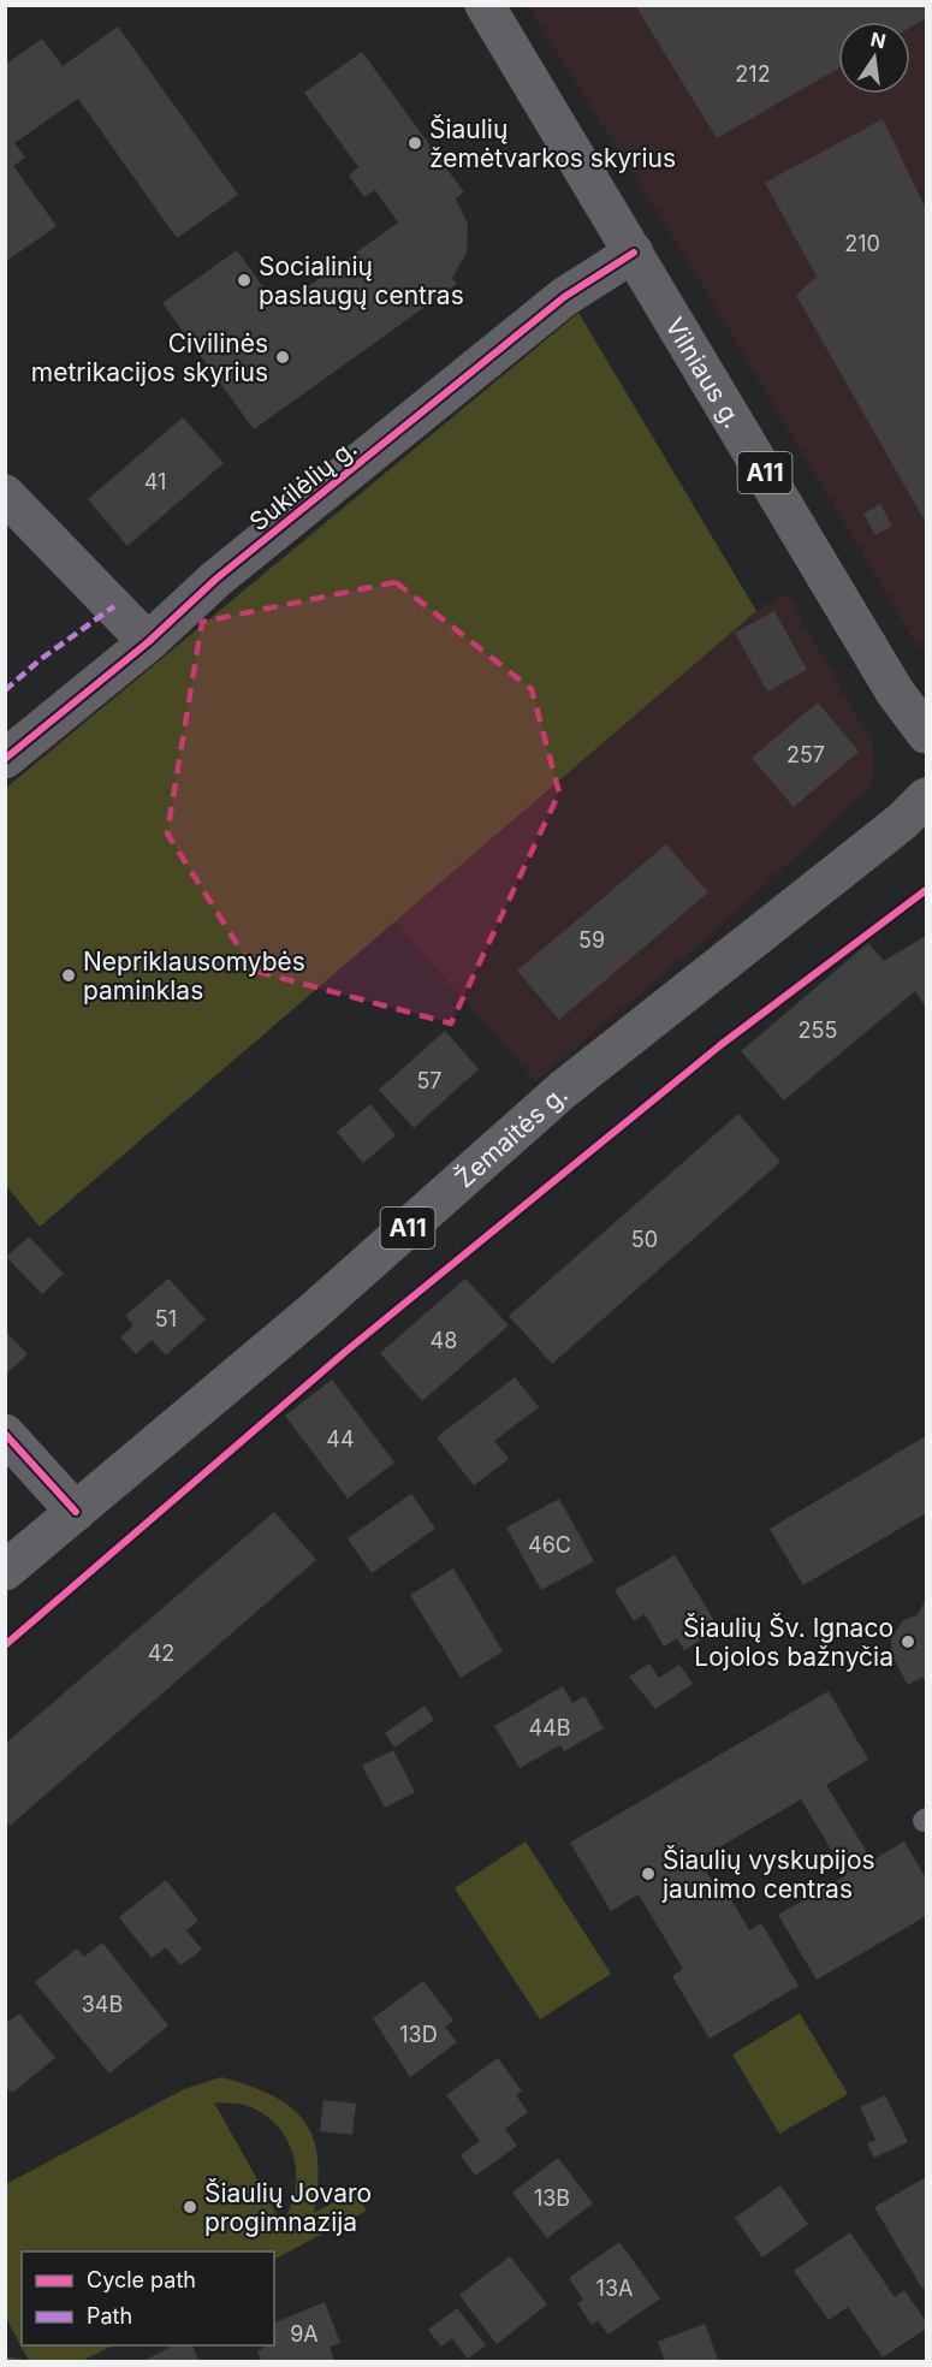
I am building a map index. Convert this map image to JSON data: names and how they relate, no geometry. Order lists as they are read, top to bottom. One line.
{"streets":{"highway":["Vilniaus g.","A11","Žemaitės g."],"street":["Sukilėlių g."]},"crossings":[["Vilniaus g.","Sukilėlių g."]],"places":["Šiaulių žemėtvarkos skyrius","Socialinių paslaugų centras","Civilinės metrikacijos skyrius","Nepriklausomybės paminklas","Šiaulių Šv. Ignaco Lojolos bažnyčia","Šiaulių vyskupijos jaunimo centras","Šiaulių Jovaro progimnazija"],"house_numbers":["212","210","41","257","59","255","57","50","51","48","44","46C","42","44B","34B","13D","13B","13A","9A"],"legend":["Cycle path","Path"],"north":"top"}
